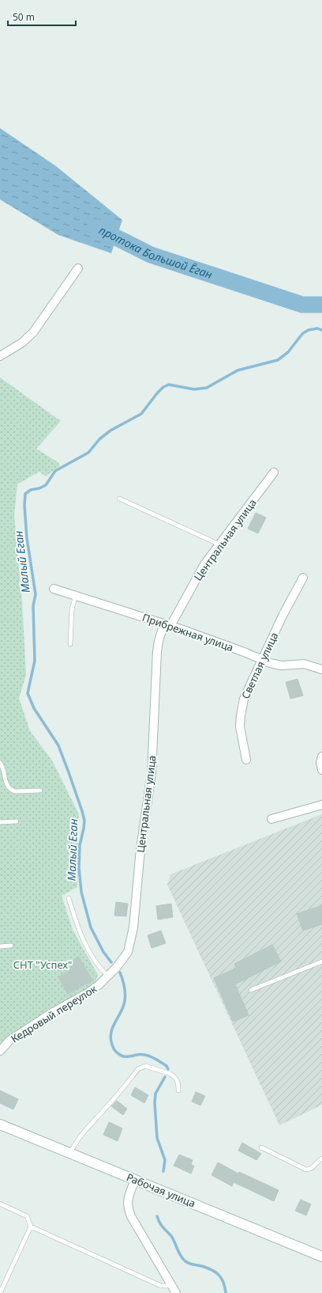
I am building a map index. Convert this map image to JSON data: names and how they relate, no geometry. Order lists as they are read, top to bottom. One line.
{"streets":{"street":["Центральная улица","Прибрежная улица","Светлая улица","Кедровый переулок","Рабочая улица"]},"crossings":[["Центральная улица","Прибрежная улица"],["Центральная улица","Кедровый переулок"],["Прибрежная улица","Светлая улица"]],"water":["протока Большой Ёган","Малый Еган"],"parks":["СНТ \"Успех\""],"scale_bar":"50 m"}
